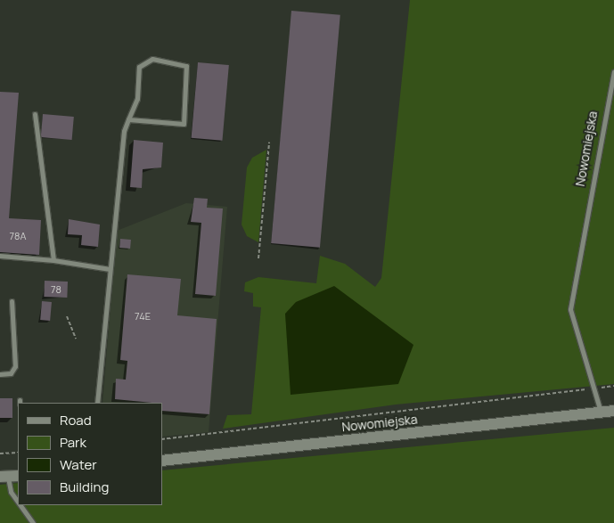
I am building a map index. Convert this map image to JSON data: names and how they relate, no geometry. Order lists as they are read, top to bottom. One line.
{"streets":{"street":["Nowomiejska"]},"house_numbers":["78A","78","74E"],"legend":["Road","Park","Water","Building"]}
